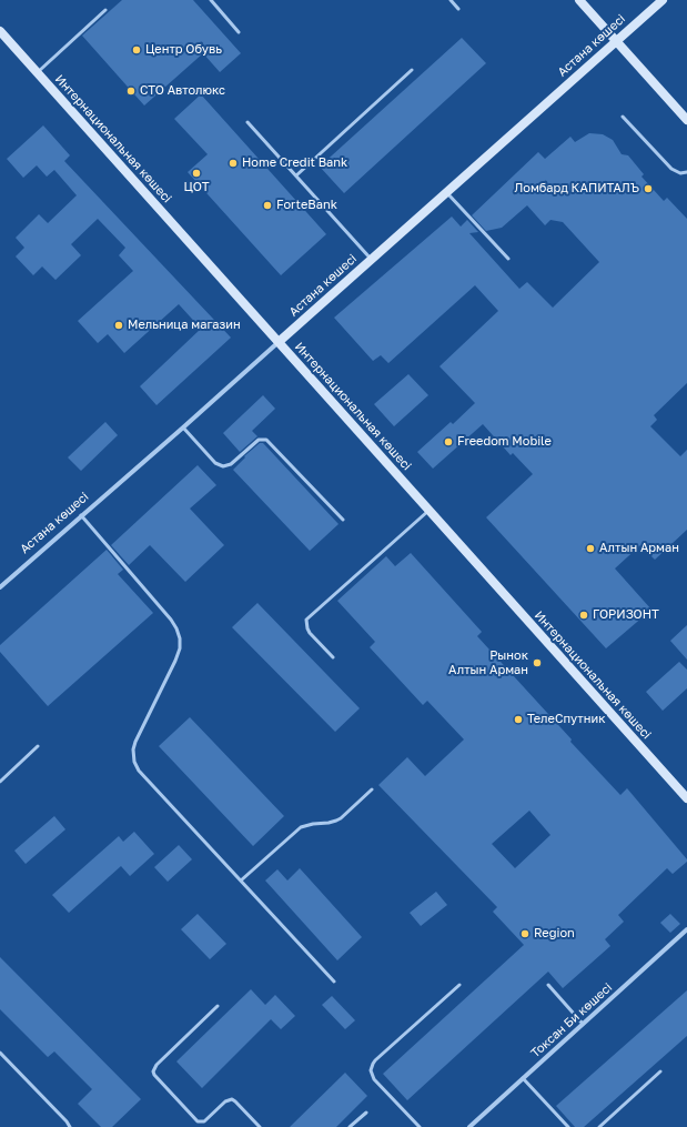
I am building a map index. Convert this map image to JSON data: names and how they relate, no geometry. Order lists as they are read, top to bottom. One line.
{"streets":{"main road":["Астана көшесі","Интернациональная көшесі"],"street":["Токсан Би көшесі"]},"crossings":[["Астана көшесі","Интернациональная көшесі"]],"places":["Центр Обувь","СТО Автолюкс","Home Credit Bank","ЦОТ","Ломбард КАПИТАЛЪ","ForteBank","Мельница магазин","Freedom Mobile","Алтын Арман","ГОРИЗОНТ","Рынок Алтын Арман","ТелеСпутник","Region"]}
